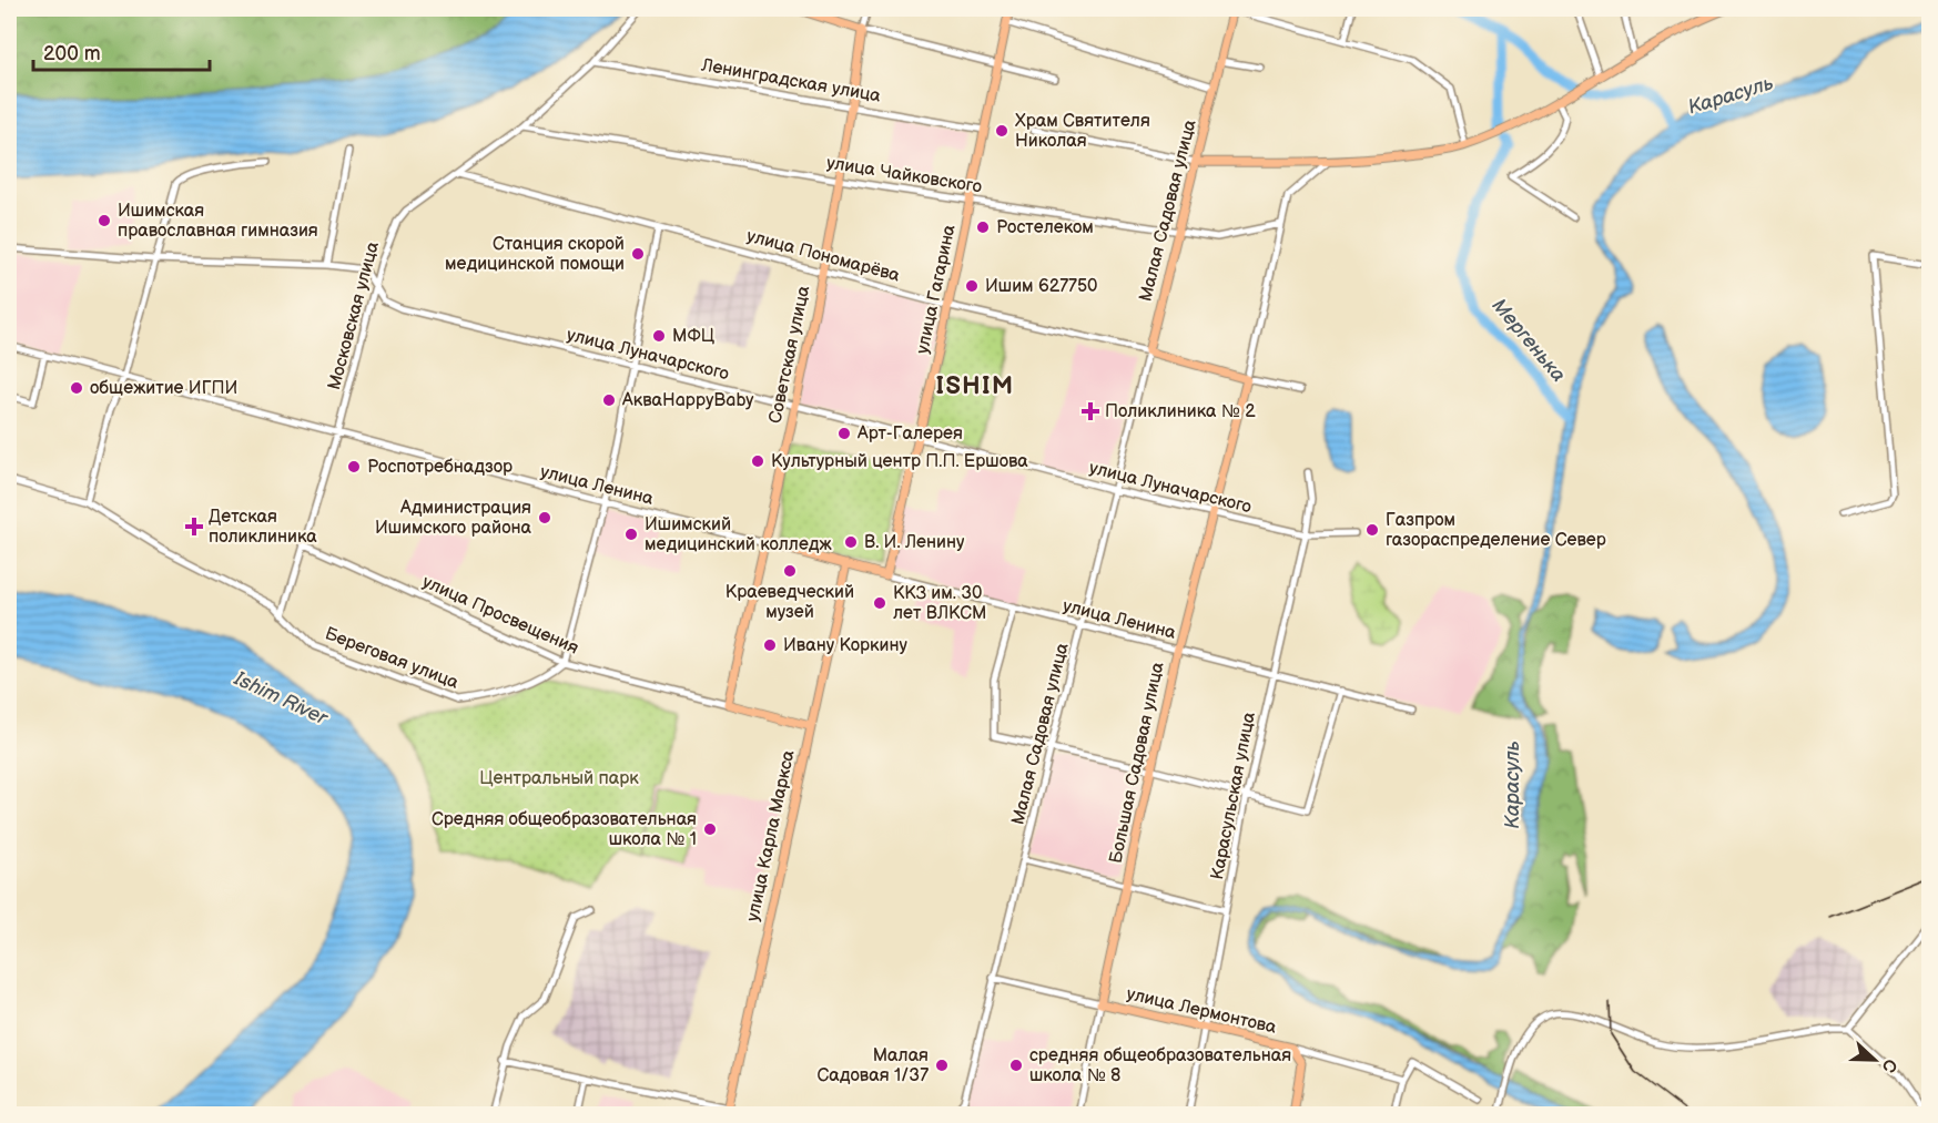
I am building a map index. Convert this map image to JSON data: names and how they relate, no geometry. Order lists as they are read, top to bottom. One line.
{"streets":{"main road":["Малая Садовая улица","улица Пономарёва","улица Гагарина","Советская улица","улица Ленина","улица Просвещения","Большая Садовая улица","улица Карла Маркса","улица Лермонтова"],"street":["Ленинградская улица","улица Чайковского","Московская улица","улица Луначарского","Береговая улица","Карасульская улица"]},"crossings":[["Ленинградская улица","улица Гагарина"],["Ленинградская улица","Московская улица"],["Ленинградская улица","Советская улица"],["улица Чайковского","Малая Садовая улица"],["улица Чайковского","улица Гагарина"],["улица Чайковского","Московская улица"],["улица Чайковского","Советская улица"],["улица Чайковского","Большая Садовая улица"],["Малая Садовая улица","улица Пономарёва"],["Малая Садовая улица","улица Луначарского"],["Малая Садовая улица","улица Ленина"],["Малая Садовая улица","улица Лермонтова"],["улица Пономарёва","улица Гагарина"],["улица Пономарёва","Московская улица"],["улица Пономарёва","Советская улица"],["улица Пономарёва","Большая Садовая улица"],["улица Гагарина","улица Луначарского"],["улица Гагарина","улица Ленина"],["Московская улица","улица Луначарского"],["Московская улица","улица Ленина"],["Московская улица","улица Просвещения"],["Московская улица","Береговая улица"],["улица Луначарского","Советская улица"],["улица Луначарского","Большая Садовая улица"],["улица Луначарского","Карасульская улица"],["Советская улица","улица Ленина"],["Советская улица","улица Просвещения"],["улица Ленина","Большая Садовая улица"],["улица Ленина","Карасульская улица"],["улица Ленина","улица Карла Маркса"],["улица Просвещения","Береговая улица"],["улица Просвещения","улица Карла Маркса"],["Большая Садовая улица","улица Лермонтова"],["Карасульская улица","улица Лермонтова"]],"districts":["ISHIM"],"water":["Карасуль","Мергенька","Ishim River"],"parks":["Центральный парк"],"places":{"other":["Храм Святителя Николая","Ишимская православная гимназия","Ростелеком","Станция скорой медицинской помощи","Ишим 627750","МФЦ","общежитие ИГПИ","АкваHappyBaby","Арт-Галерея","Культурный центр П.П. Ершова","Роспотребнадзор","Администрация Ишимского района","Газпром газораспределение Север","Ишимский медицинский колледж","В. И. Ленину","Краеведческий музей","ККЗ им. 30 лет ВЛКСМ","Ивану Коркину","Средняя общеобразовательная школа № 1","Малая Садовая 1/37","средняя общеобразовательная школа № 8"],"health":["Поликлиника № 2","Детская поликлиника"]},"scale_bar":"200 m","north":"right"}
